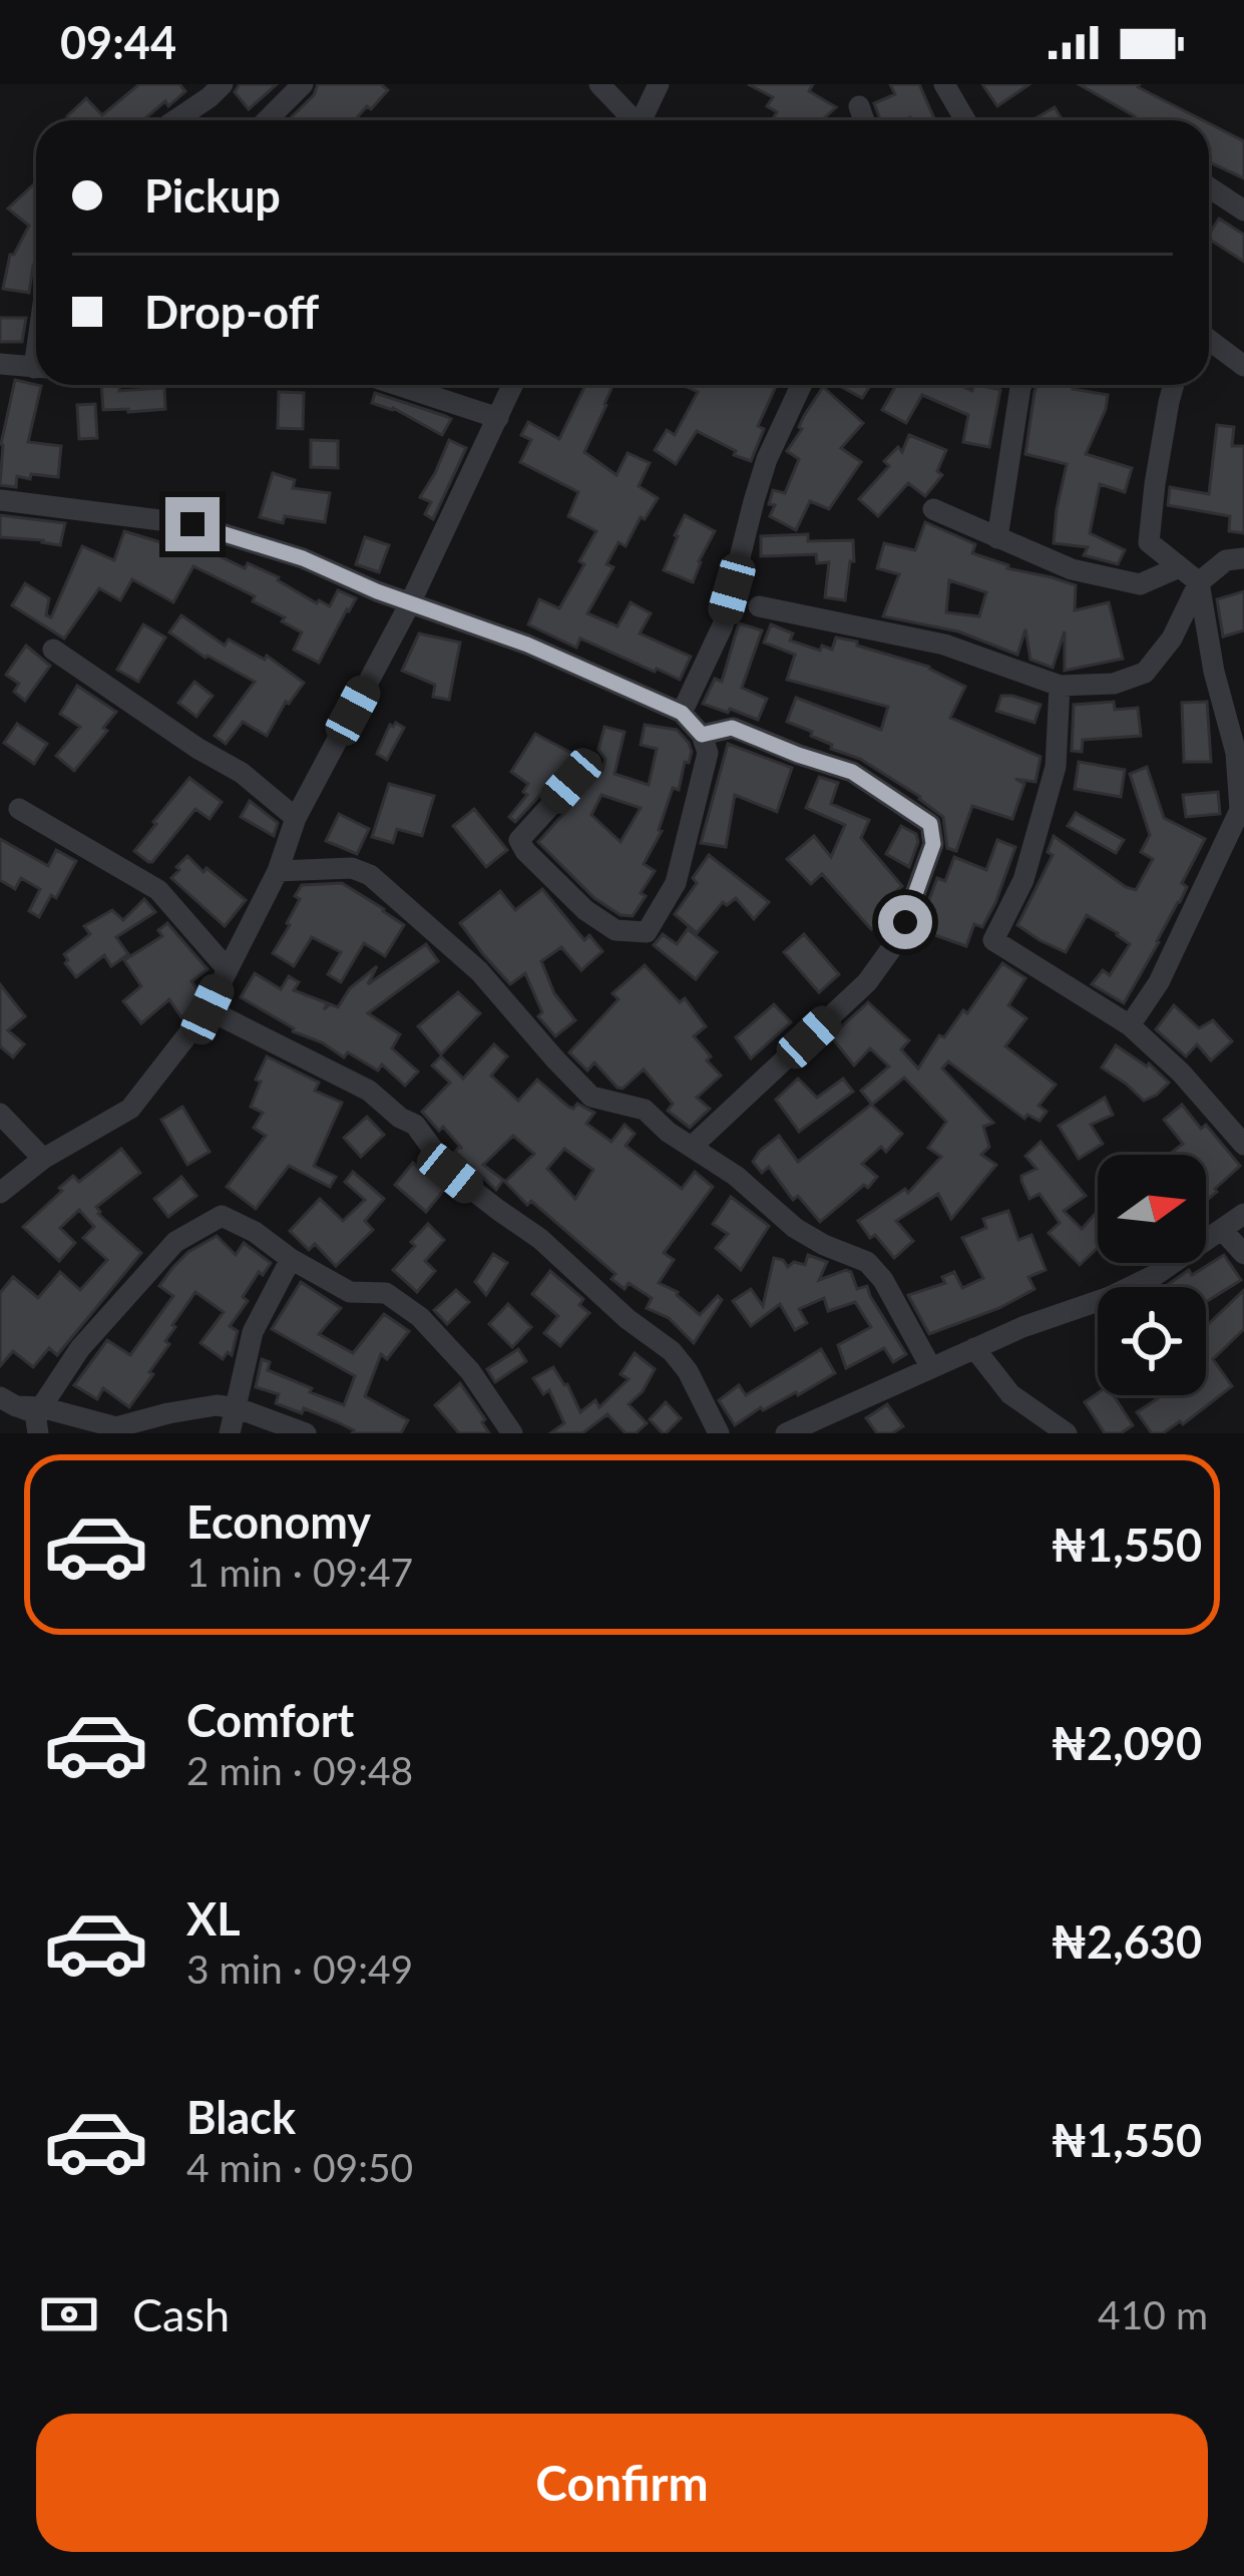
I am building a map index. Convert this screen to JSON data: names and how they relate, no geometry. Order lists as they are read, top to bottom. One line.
{"north":"right","page":{"status":"09:44","banner":["Pickup","Drop-off"],"list":[{"name":"Economy","note":"1 min · 09:47","value":"₦1,550"},{"name":"Comfort","note":"2 min · 09:48","value":"₦2,090"},{"name":"XL","note":"3 min · 09:49","value":"₦2,630"},{"name":"Black","note":"4 min · 09:50","value":"₦1,550"}],"pay":["Cash","410 m"],"buttons":"Confirm"}}
